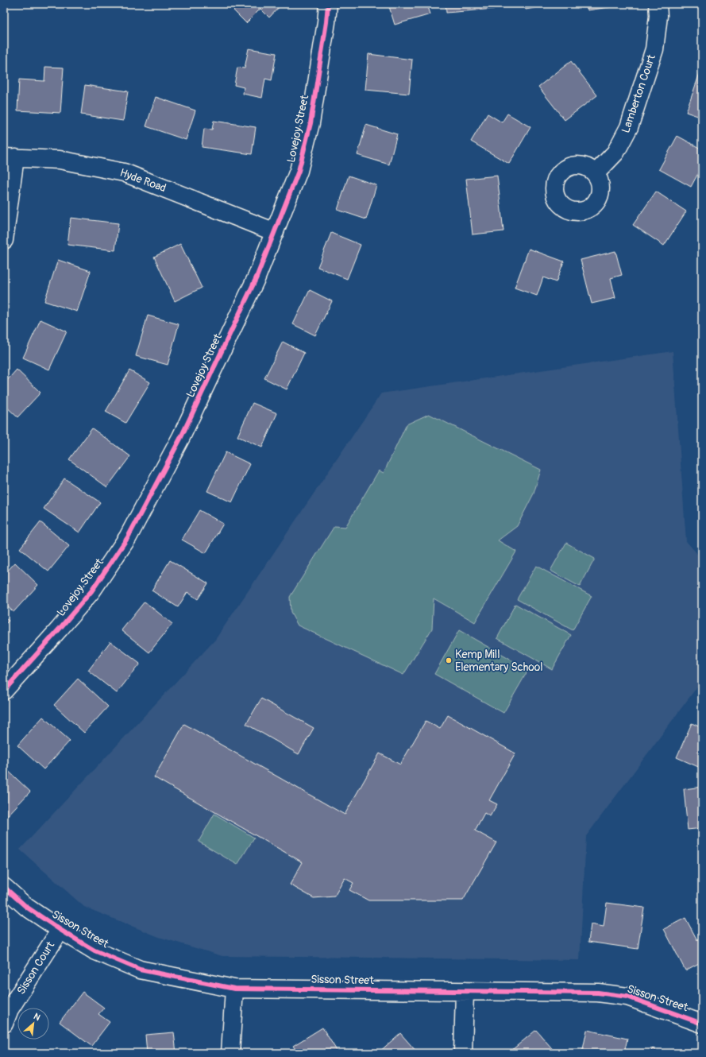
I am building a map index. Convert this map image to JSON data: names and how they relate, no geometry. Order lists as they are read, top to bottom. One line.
{"streets":{"street":["Lamberton Court","Lovejoy Street","Hyde Road","Sisson Street","Sisson Court"]},"crossings":[["Lovejoy Street","Hyde Road"],["Sisson Street","Sisson Court"]],"places":["Kemp Mill Elementary School"],"north":"top right"}
